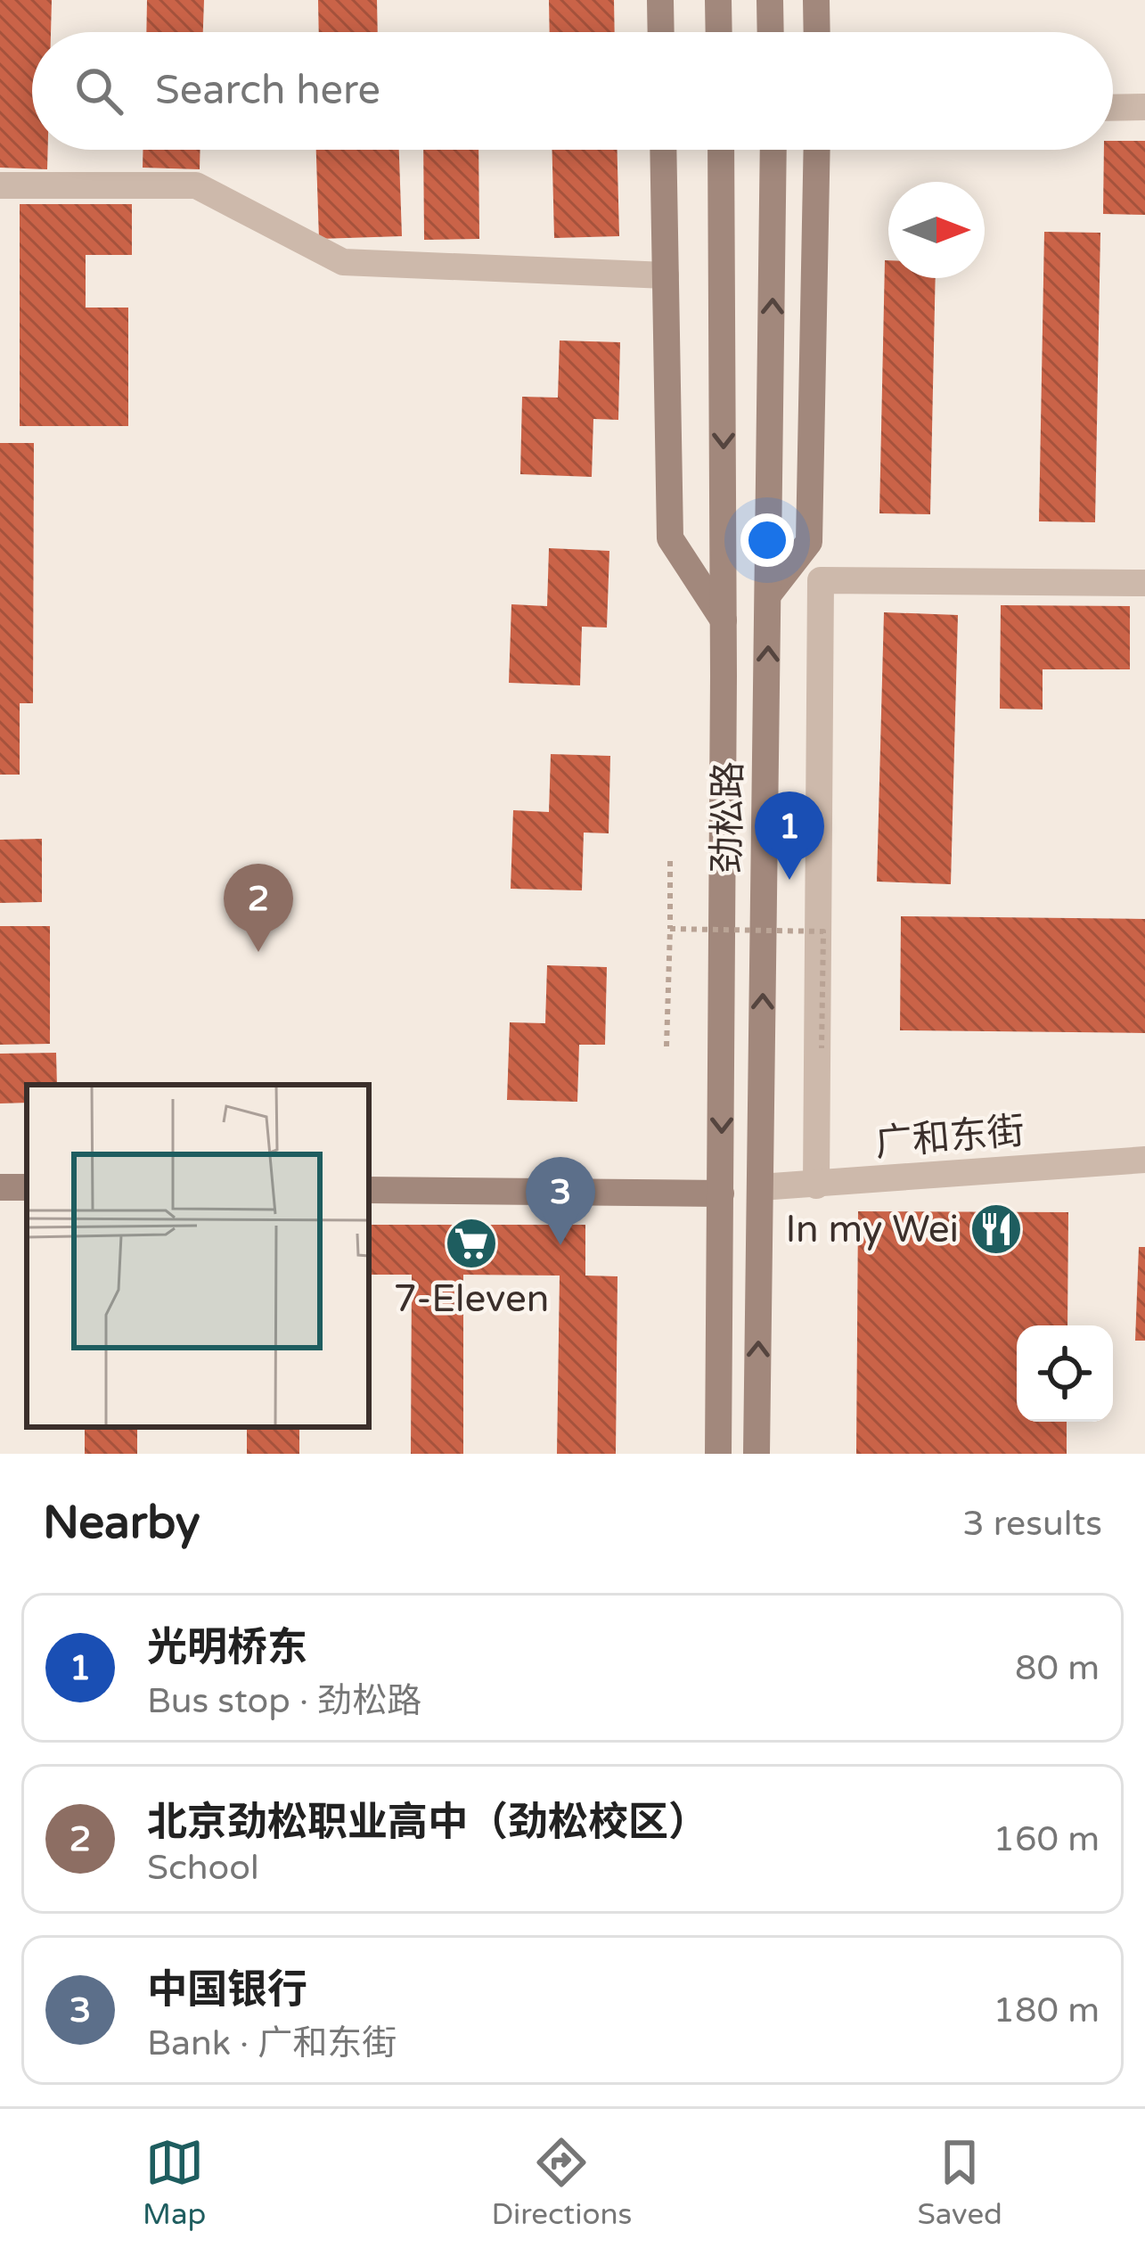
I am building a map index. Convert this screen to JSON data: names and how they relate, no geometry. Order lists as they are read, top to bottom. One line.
{"streets":{"main road":["劲松路"],"street":["广和东街"]},"crossings":[["劲松路","广和东街"]],"places":{"restaurant":["In my Wei"],"supermarket":["7-Eleven"]},"north":"right","page":{"search":"Search here","pins":["1","2","3"],"heading":["Nearby","3 results"],"list":[{"mark":"1","name":"光明桥东","note":"Bus stop · 劲松路","value":"80 m"},{"mark":"2","name":"北京劲松职业高中（劲松校区）","note":"School","value":"160 m"},{"mark":"3","name":"中国银行","note":"Bank · 广和东街","value":"180 m"}],"nav":["Map","Directions","Saved"]}}
